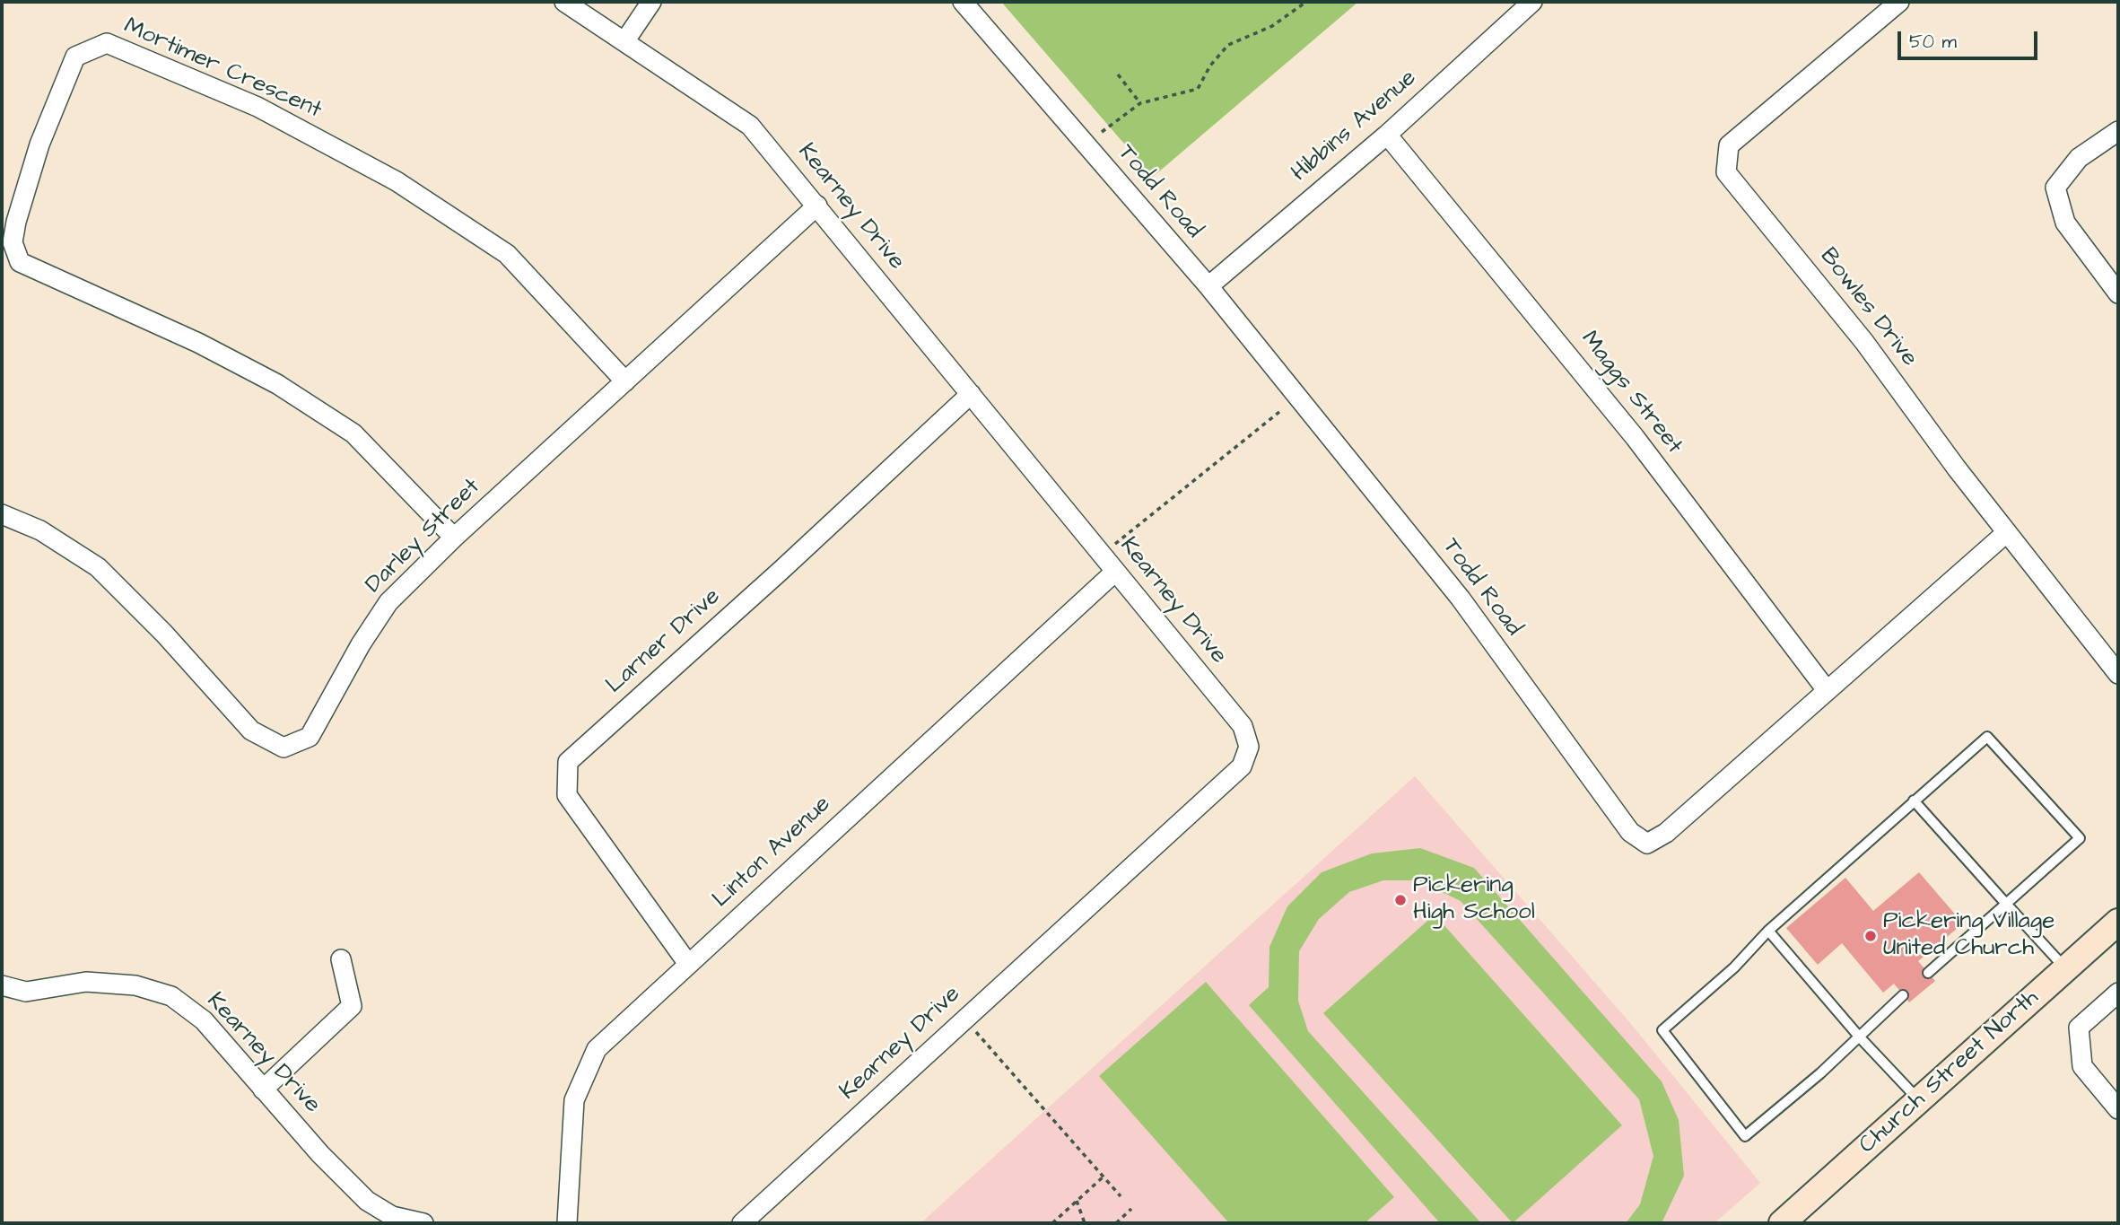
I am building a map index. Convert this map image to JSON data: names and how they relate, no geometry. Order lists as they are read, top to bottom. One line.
{"streets":{"street":["Mortimer Crescent","Hibbins Avenue","Todd Road","Kearney Drive","Bowles Drive","Maggs Street","Darley Street","Larner Drive","Linton Avenue","Church Street North"]},"crossings":[["Mortimer Crescent","Darley Street"],["Hibbins Avenue","Todd Road"],["Hibbins Avenue","Maggs Street"],["Todd Road","Bowles Drive"],["Todd Road","Maggs Street"],["Kearney Drive","Darley Street"],["Kearney Drive","Larner Drive"],["Kearney Drive","Linton Avenue"],["Larner Drive","Linton Avenue"]],"places":["Pickering High School","Pickering Village United Church"],"scale_bar":"50 m"}
